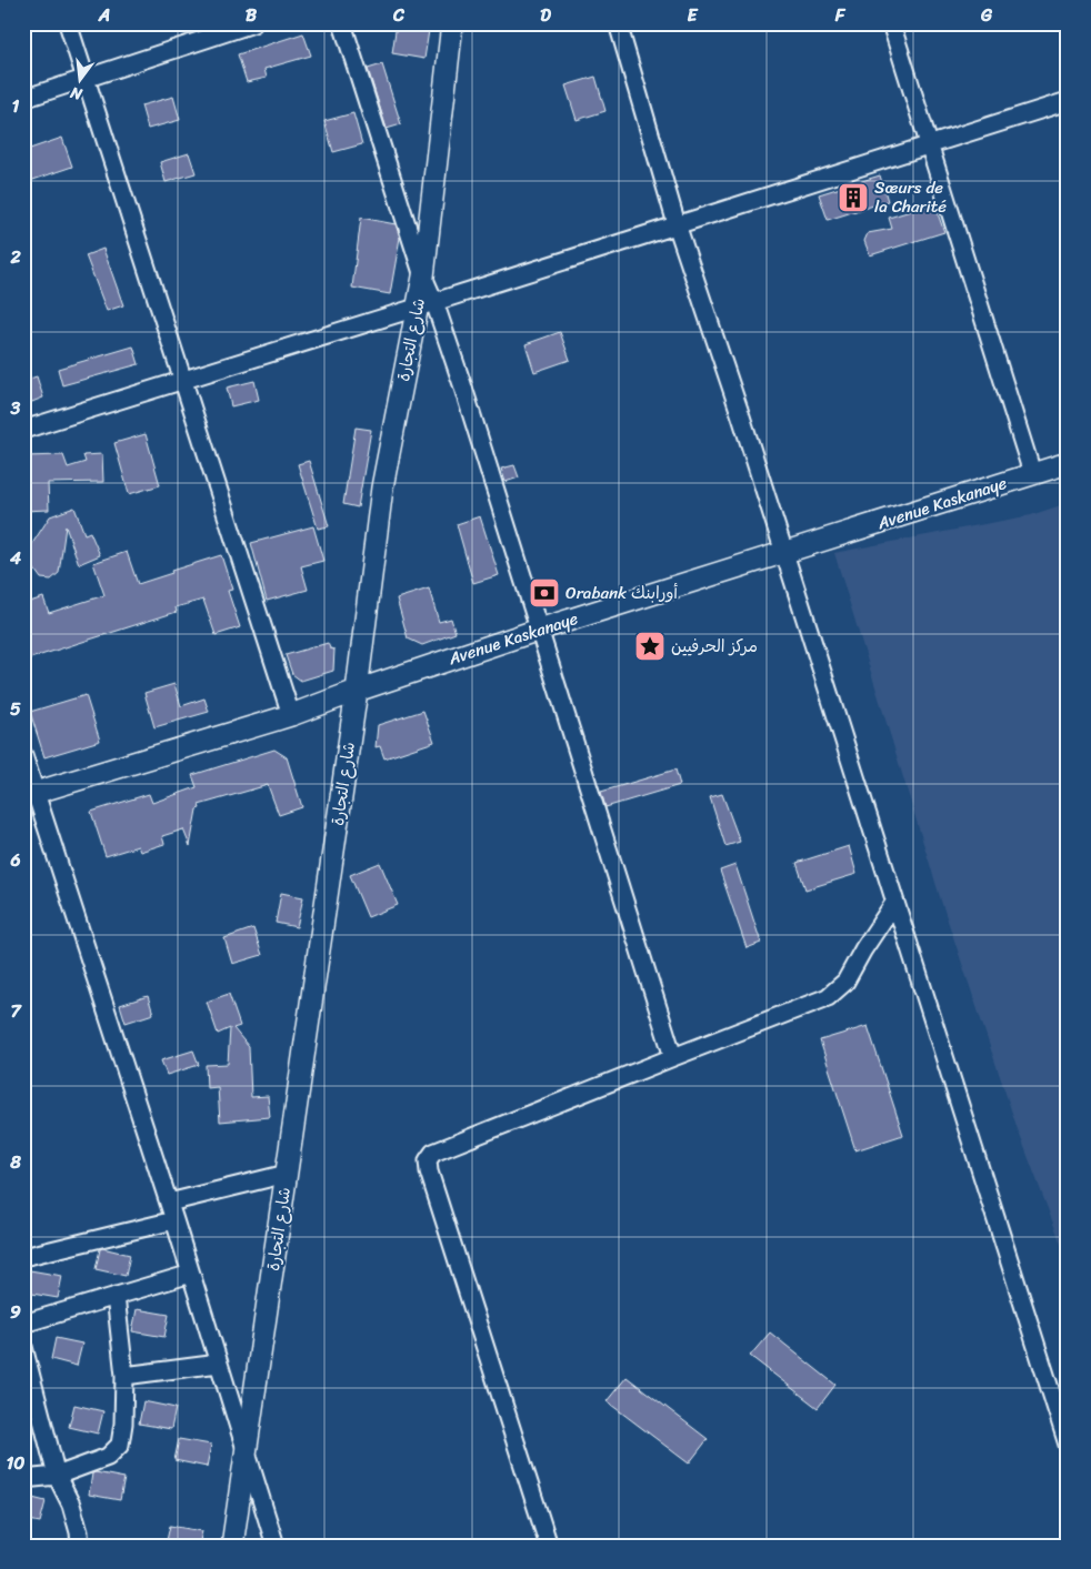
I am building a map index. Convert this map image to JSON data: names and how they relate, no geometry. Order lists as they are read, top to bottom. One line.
{"streets":{"street":["شارع التجارة","Avenue Kaskanaye"]},"crossings":[["شارع التجارة","Avenue Kaskanaye"]],"places":{"building":["Sœurs de la Charité"],"bank":["Orabank أورابنك"],"place":["مركز الحرفيين"]},"north":"bottom","grid":{"columns":["A","B","C","D","E","F","G"],"rows":["1","2","3","4","5","6","7","8","9","10"]}}
